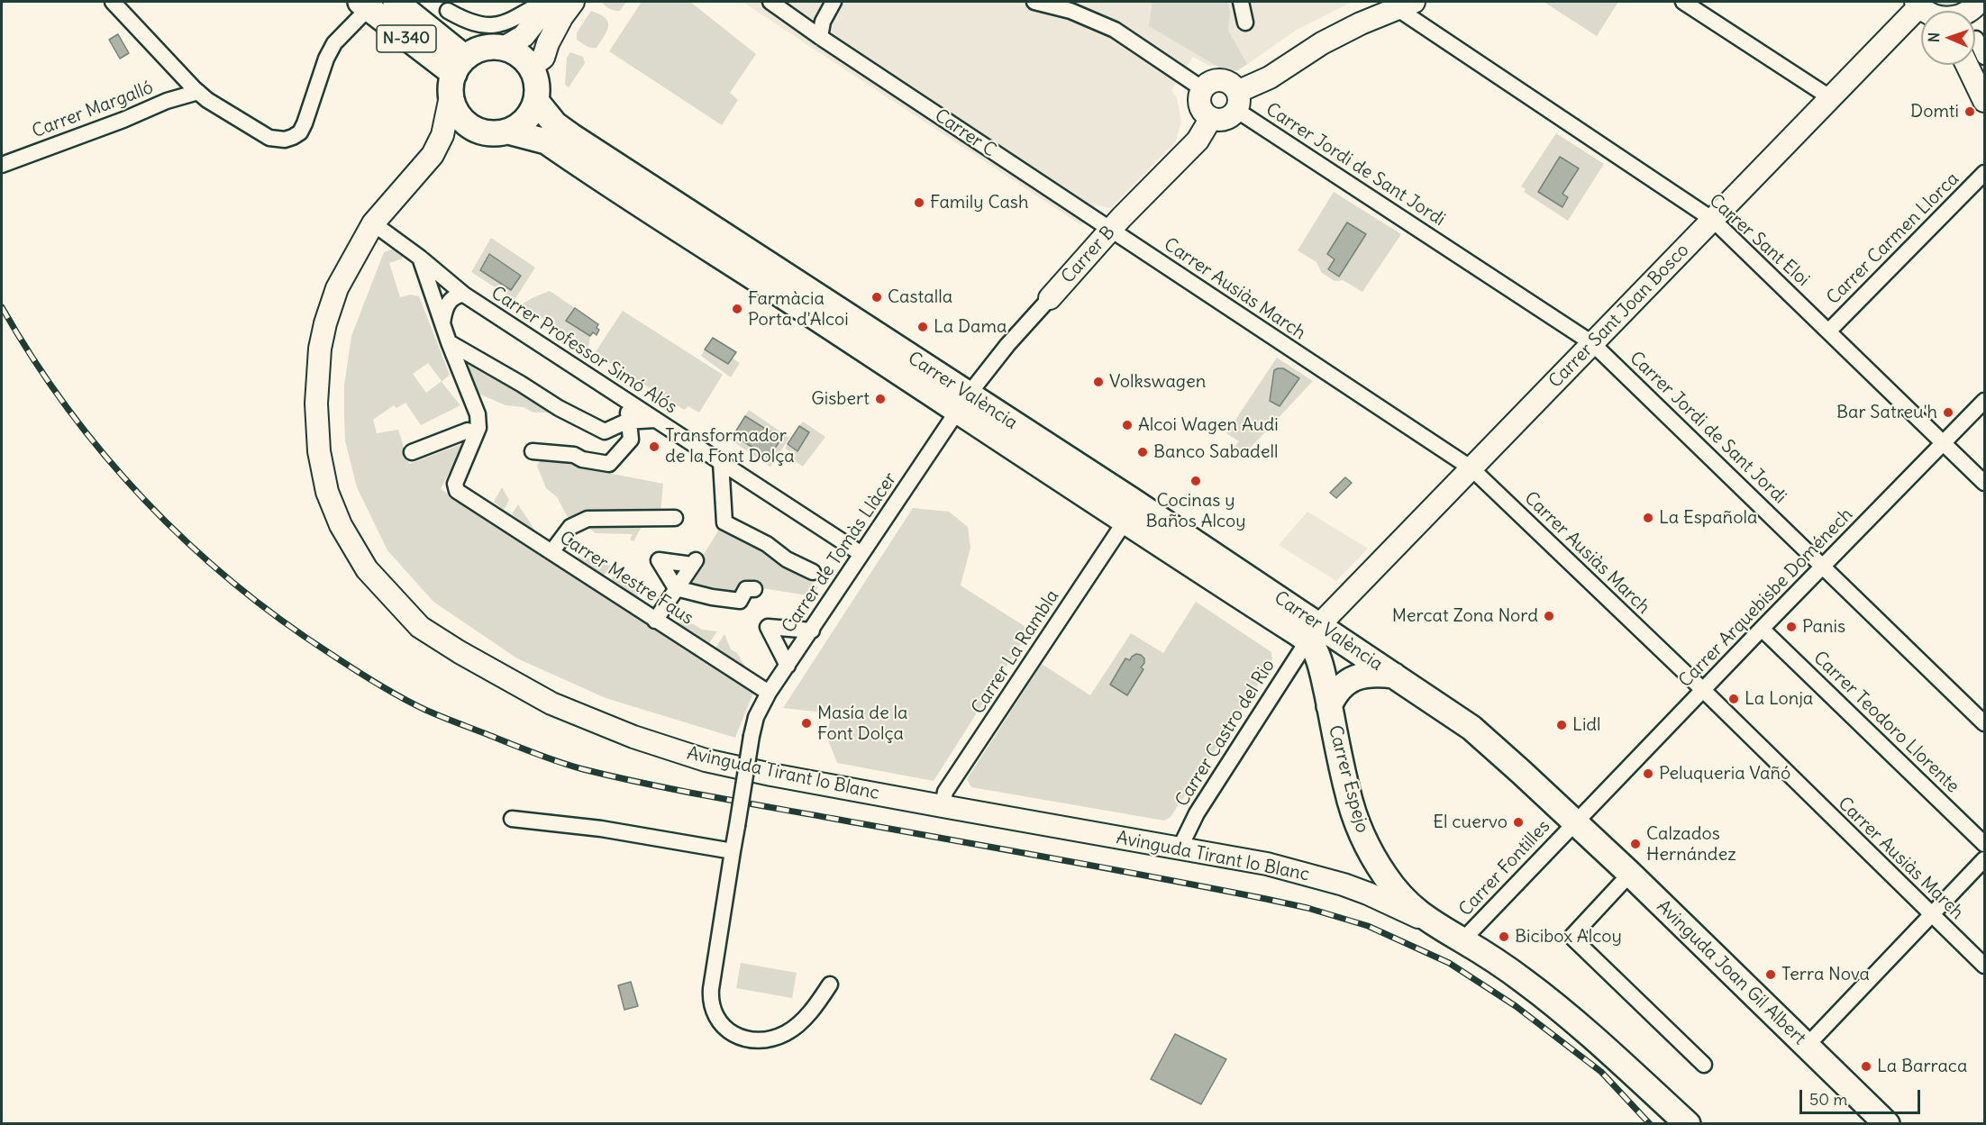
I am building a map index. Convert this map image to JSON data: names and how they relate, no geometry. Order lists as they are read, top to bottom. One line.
{"streets":{"main road":["N-340","Carrer València","Avinguda Tirant lo Blanc","Carrer Espejo","Avinguda Joan Gil Albert"],"street":["Carrer Margalló","Carrer C","Carrer Jordi de Sant Jordi","Carrer Carmen Llorca","Carrer Sant Eloi","Carrer B","Carrer Ausiàs March","Carrer Sant Joan Bosco","Carrer Professor Simó Alós","Carrer de Tomàs Llàcer","Carrer Mestre Faus","Carrer Arquebisbe Doménech","Carrer La Rambla","Carrer Teodoro Llorente","Carrer Castro del Rio","Carrer Fontilles"]},"crossings":[["N-340","Carrer València"],["N-340","Avinguda Tirant lo Blanc"],["Carrer C","Carrer B"],["Carrer C","Carrer Ausiàs March"],["Carrer Jordi de Sant Jordi","Carrer B"],["Carrer Jordi de Sant Jordi","Carrer Sant Joan Bosco"],["Carrer Jordi de Sant Jordi","Carrer Arquebisbe Doménech"],["Carrer Carmen Llorca","Carrer Sant Eloi"],["Carrer Sant Eloi","Carrer Sant Joan Bosco"],["Carrer Sant Eloi","Carrer Arquebisbe Doménech"],["Carrer B","Carrer Ausiàs March"],["Carrer B","Carrer València"],["Carrer B","Carrer de Tomàs Llàcer"],["Carrer Ausiàs March","Carrer Sant Joan Bosco"],["Carrer Ausiàs March","Carrer Arquebisbe Doménech"],["Carrer Sant Joan Bosco","Carrer València"],["Carrer Sant Joan Bosco","Carrer Castro del Rio"],["Carrer Sant Joan Bosco","Carrer Espejo"],["Carrer Professor Simó Alós","Carrer de Tomàs Llàcer"],["Carrer Professor Simó Alós","Avinguda Tirant lo Blanc"],["Carrer València","Carrer de Tomàs Llàcer"],["Carrer València","Carrer Arquebisbe Doménech"],["Carrer València","Carrer La Rambla"],["Carrer València","Carrer Castro del Rio"],["Carrer València","Avinguda Tirant lo Blanc"],["Carrer València","Carrer Espejo"],["Carrer València","Carrer Fontilles"],["Carrer València","Avinguda Joan Gil Albert"],["Carrer de Tomàs Llàcer","Carrer Mestre Faus"],["Carrer Arquebisbe Doménech","Carrer Teodoro Llorente"],["Carrer Arquebisbe Doménech","Carrer Fontilles"],["Carrer Arquebisbe Doménech","Avinguda Joan Gil Albert"],["Carrer La Rambla","Avinguda Tirant lo Blanc"],["Carrer Castro del Rio","Avinguda Tirant lo Blanc"],["Carrer Castro del Rio","Carrer Espejo"],["Avinguda Tirant lo Blanc","Carrer Espejo"],["Avinguda Tirant lo Blanc","Carrer Fontilles"],["Carrer Fontilles","Avinguda Joan Gil Albert"]],"places":["Domti","Family Cash","Castalla","Farmàcia Porta d'Alcoi","La Dama","Volkswagen","Gisbert","Bar Satreu'h","Alcoi Wagen Audi","Transformador de la Font Dolça","Banco Sabadell","Cocinas y Baños Alcoy","La Española","Mercat Zona Nord","Panis","La Lonja","Masía de la Font Dolça","Lidl","Peluqueria Vañó","El cuervo","Calzados Hernández","Bicibox Alcoy","Terra Nova","La Barraca"],"scale_bar":"50 m","north":"left"}
